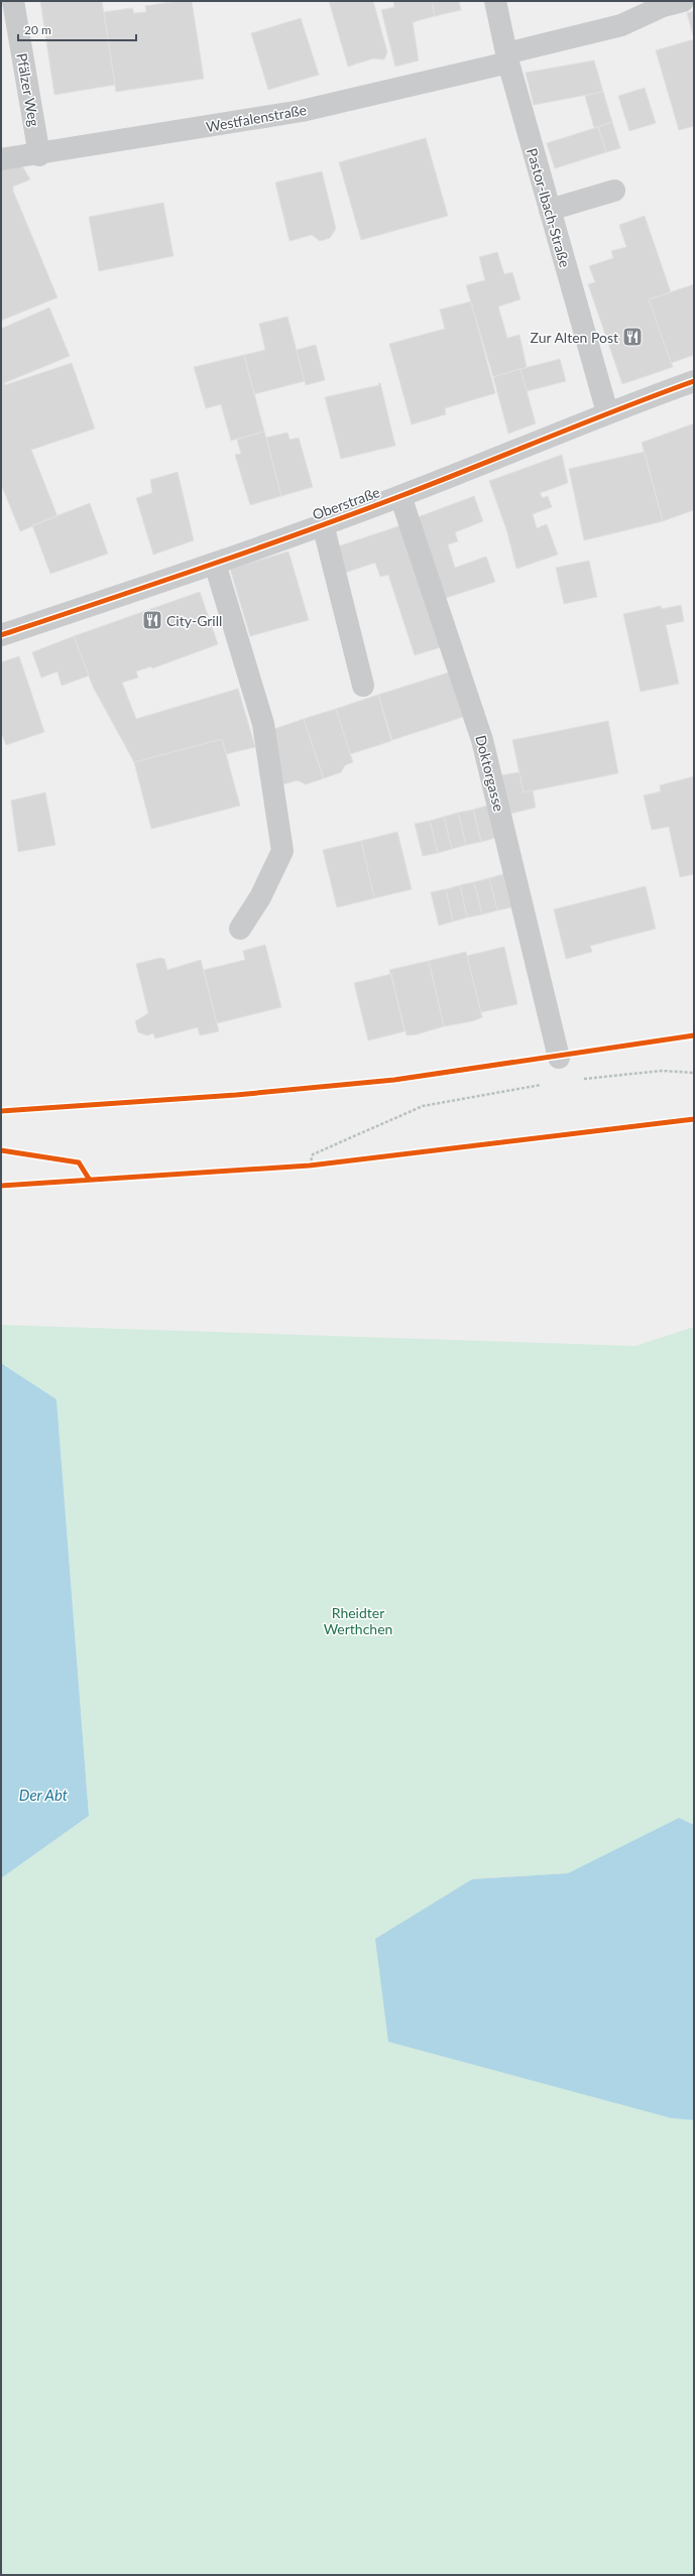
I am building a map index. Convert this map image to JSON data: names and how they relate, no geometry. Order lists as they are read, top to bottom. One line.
{"streets":{"street":["Pfälzer Weg","Westfalenstraße","Pastor-Ibach-Straße","Oberstraße","Doktorgasse"]},"crossings":[["Pfälzer Weg","Westfalenstraße"],["Westfalenstraße","Pastor-Ibach-Straße"],["Pastor-Ibach-Straße","Oberstraße"],["Oberstraße","Doktorgasse"]],"water":["Der Abt"],"parks":["Rheidter Werthchen"],"places":{"restaurant":["Zur Alten Post","City-Grill"]},"scale_bar":"20 m"}
